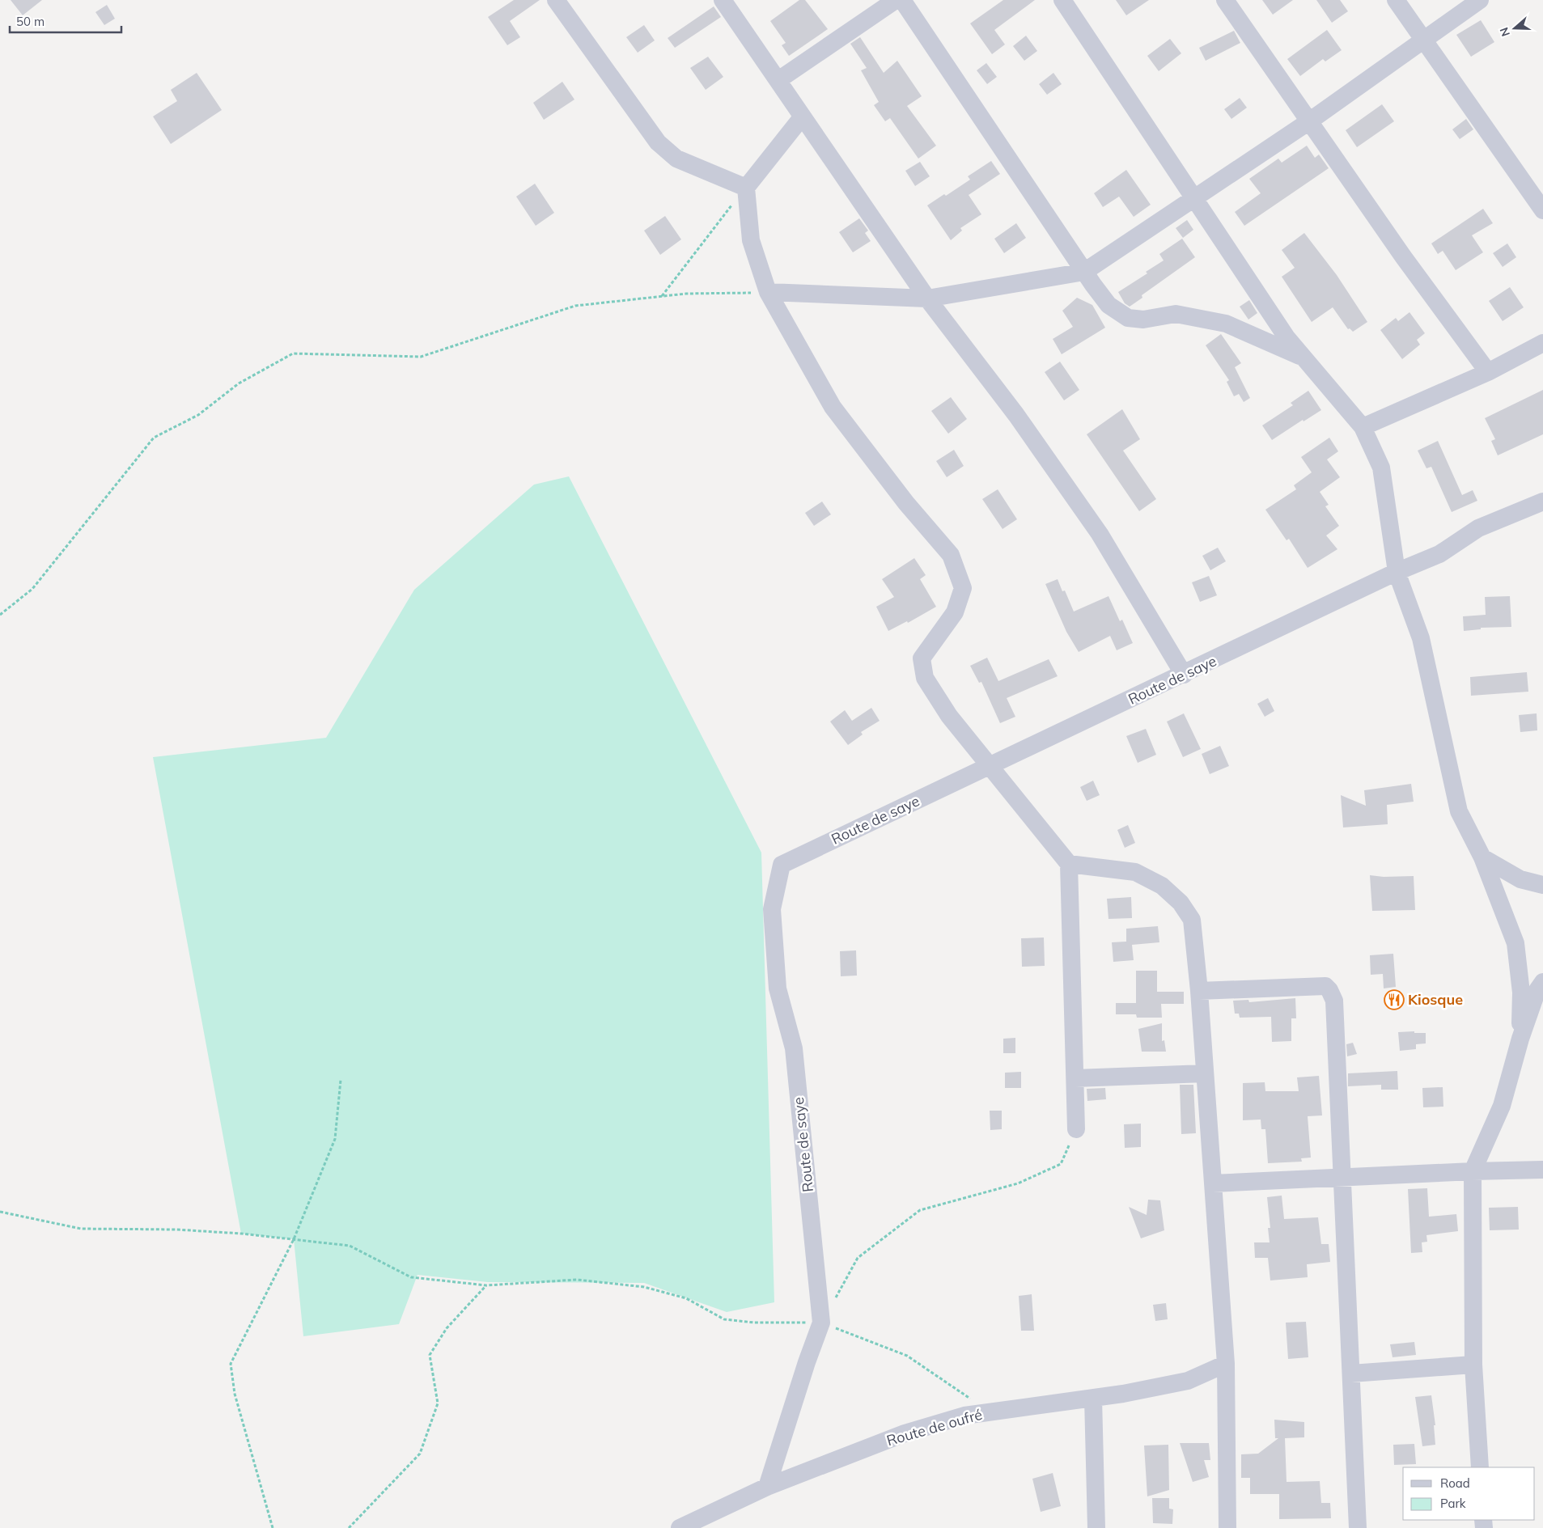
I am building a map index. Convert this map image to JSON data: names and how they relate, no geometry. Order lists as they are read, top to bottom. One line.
{"streets":{"street":["Route de saye","Route de oufré"]},"crossings":[["Route de saye","Route de oufré"]],"places":{"restaurant":["Kiosque"]},"legend":["Road","Park"],"scale_bar":"50 m","north":"left"}
